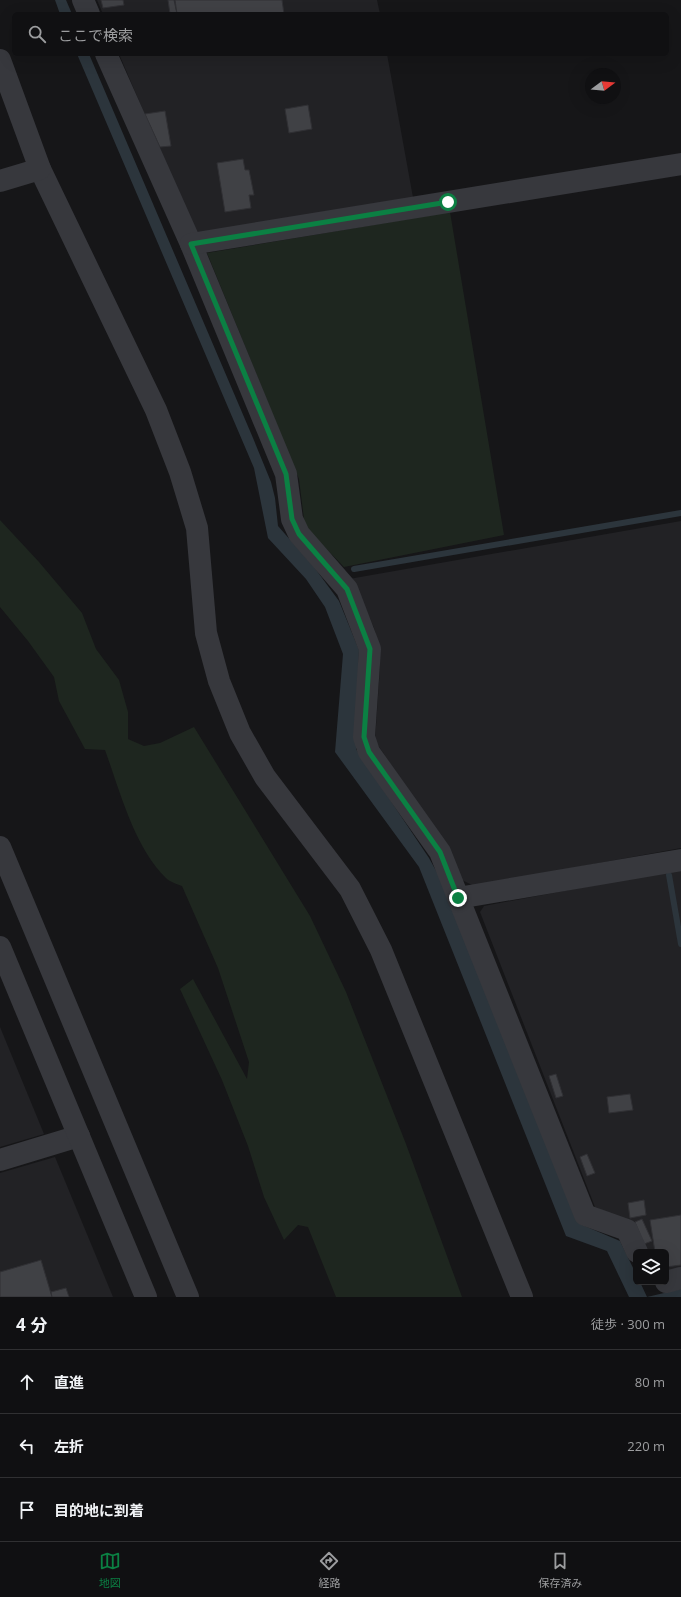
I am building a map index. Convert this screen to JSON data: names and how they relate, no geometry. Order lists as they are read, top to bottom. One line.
{"north":"right","page":{"search":"ここで検索","heading":["4 分","徒歩 · 300 m"],"list":[["直進","80 m"],["左折","220 m"],"目的地に到着"],"nav":["地図","経路","保存済み"]}}
